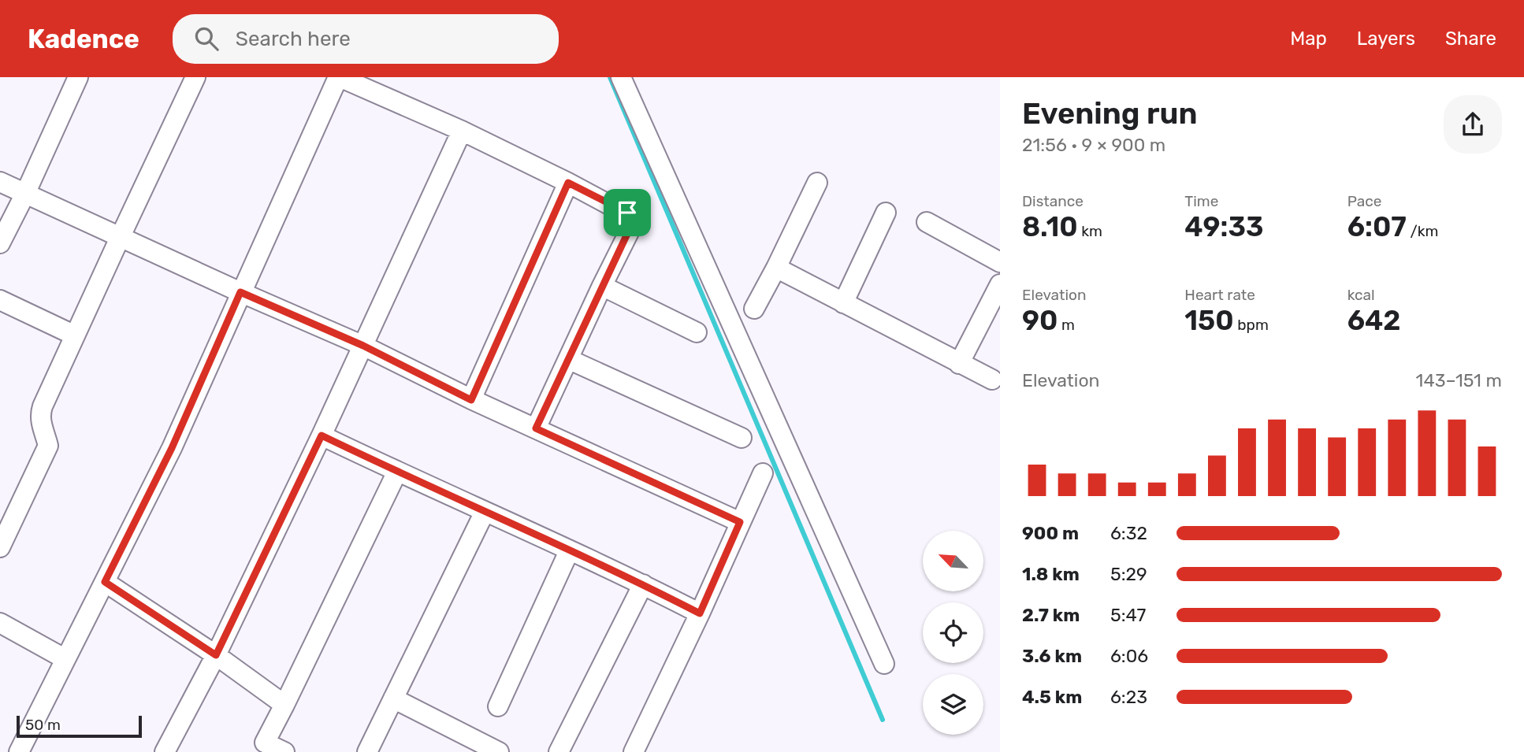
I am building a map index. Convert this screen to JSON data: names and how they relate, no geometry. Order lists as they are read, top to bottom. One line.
{"scale_bar":"50 m","north":"top left","page":{"header":"Kadence","search":"Search here","nav":["Map","Layers","Share"],"heading":["Evening run","21:56 · 9 × 900 m"],"stats":[["Distance","8.10 km"],["Time","49:33"],["Pace","6:07 /km"],["Elevation","90 m"],["Heart rate","150 bpm"],["kcal","642"]],"chart":["Elevation","143–151 m"],"list":[{"name":"900 m","note":"6:32"},{"name":"1.8 km","note":"5:29"},{"name":"2.7 km","note":"5:47"},{"name":"3.6 km","note":"6:06"},{"name":"4.5 km","note":"6:23"}],"scale":"50 m"}}
